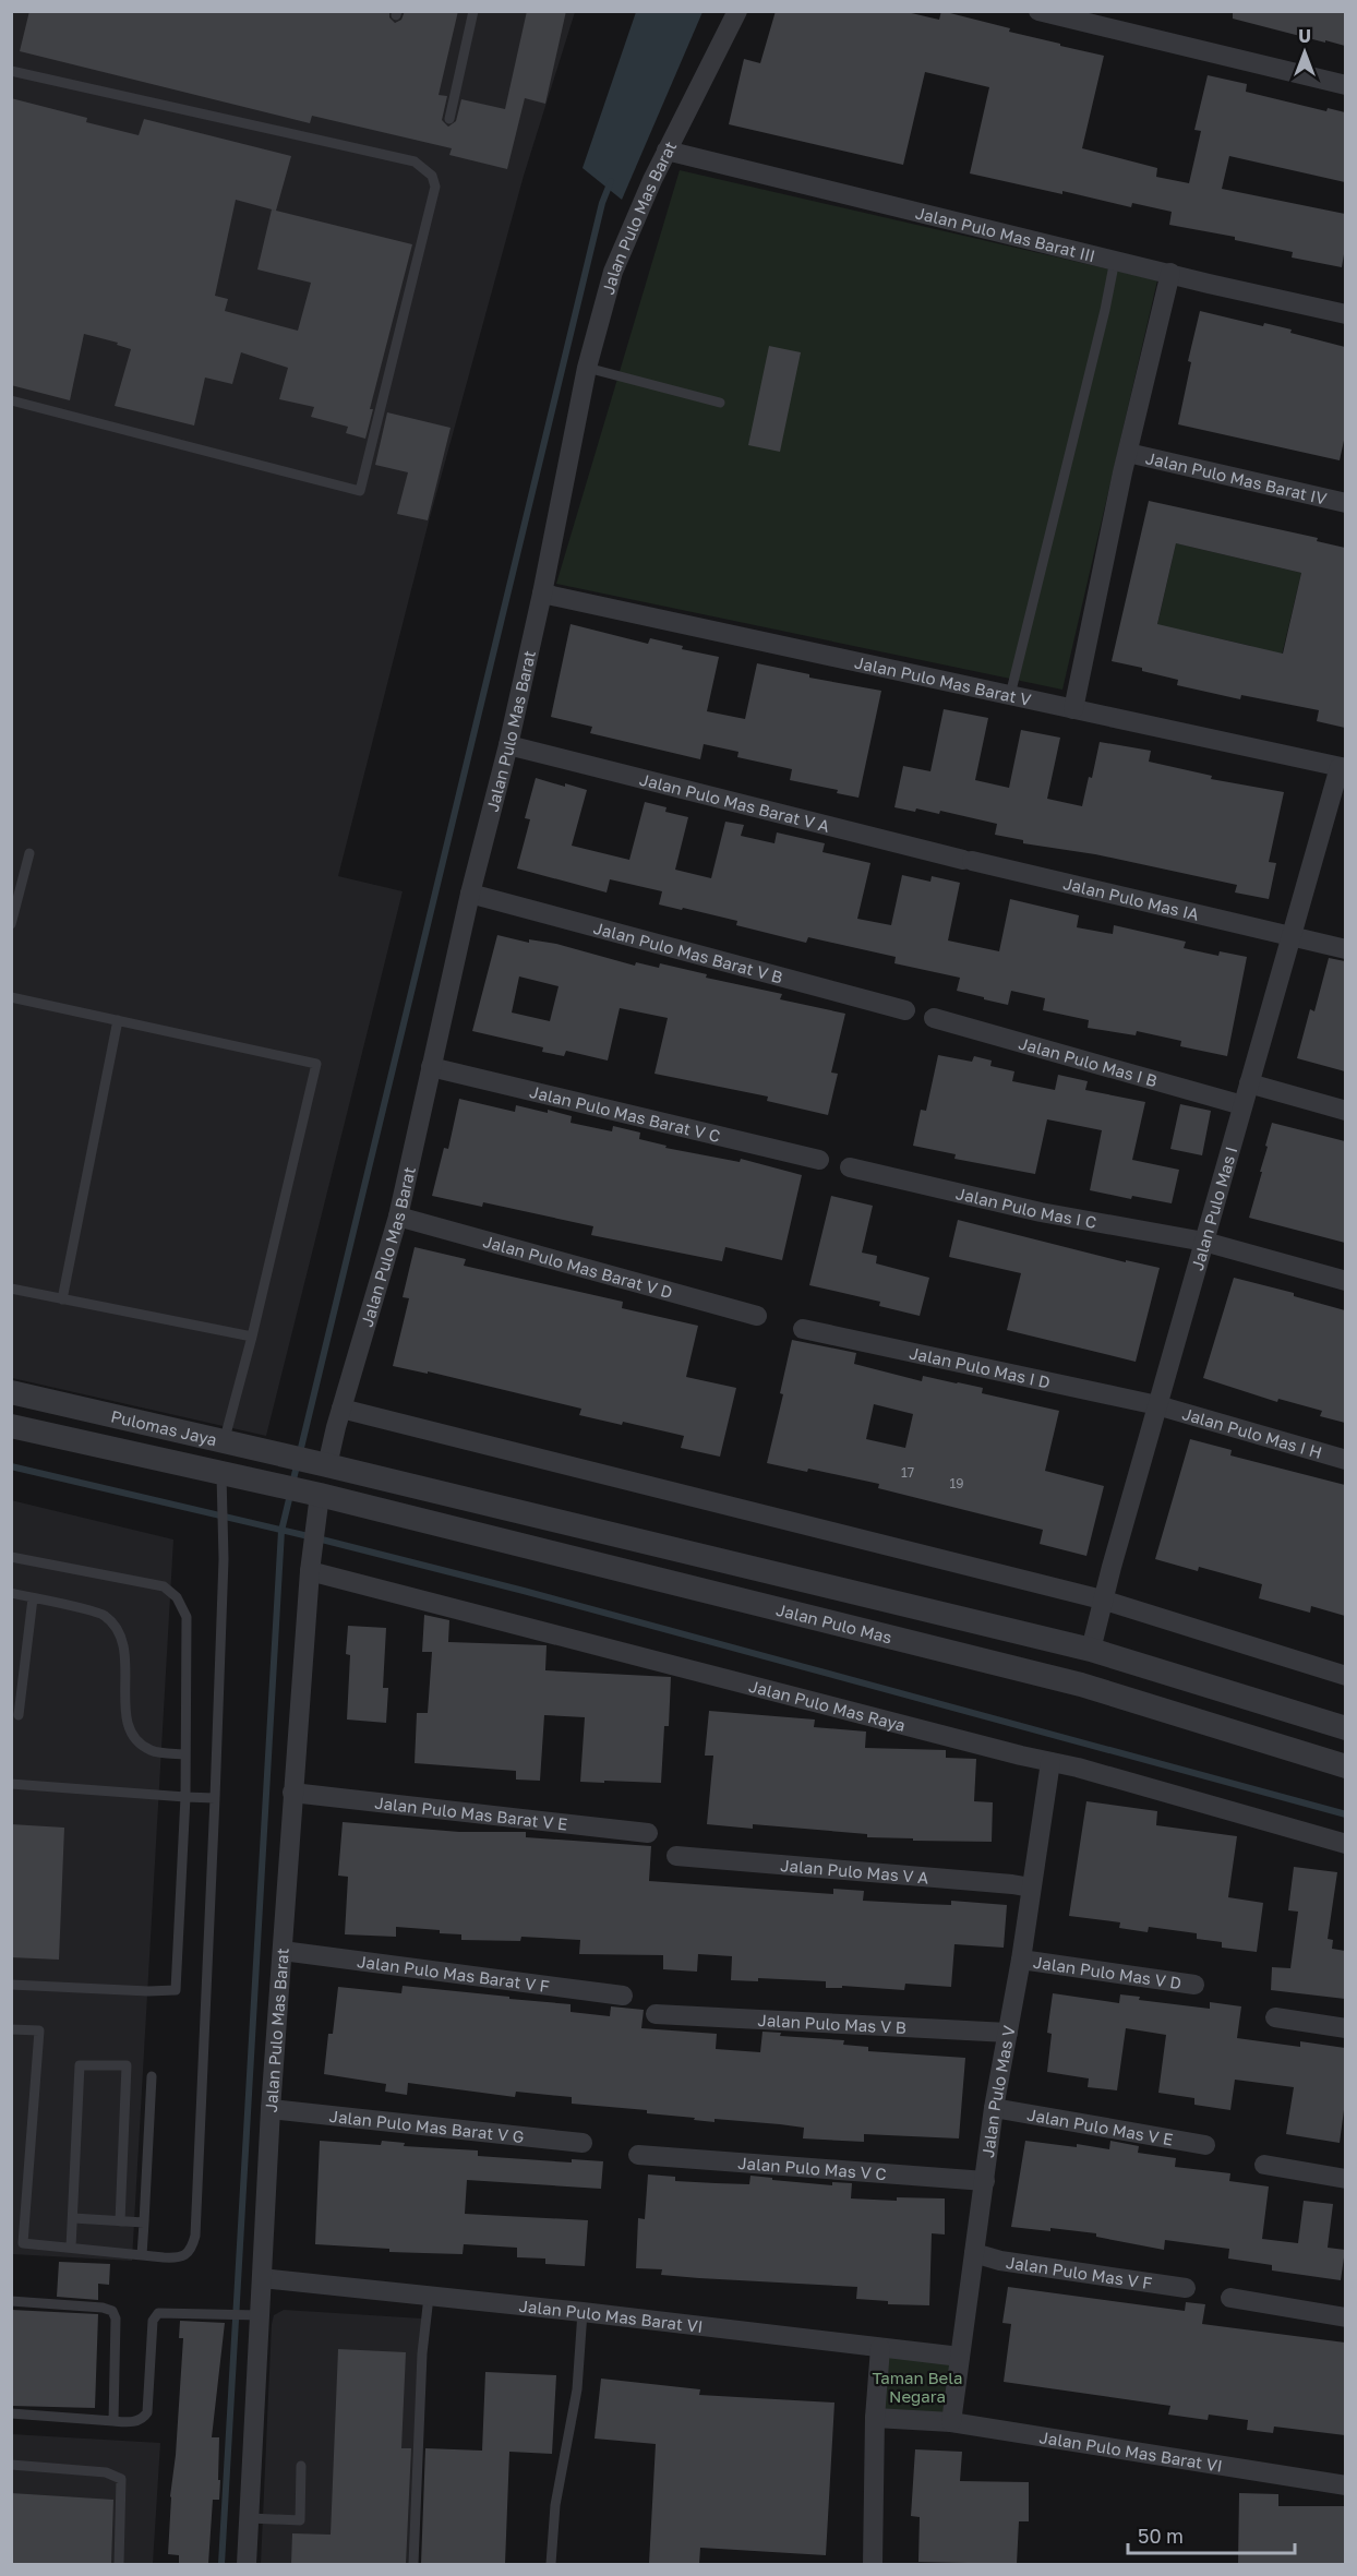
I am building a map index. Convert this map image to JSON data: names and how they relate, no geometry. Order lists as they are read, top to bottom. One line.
{"streets":{"street":["Jalan Pulo Mas Barat","Jalan Pulo Mas Barat III","Jalan Pulo Mas Barat IV","Jalan Pulo Mas Barat V","Jalan Pulo Mas Barat V A","Jalan Pulo Mas IA","Jalan Pulo Mas Barat V B","Jalan Pulo Mas I B","Jalan Pulo Mas Barat V C","Jalan Pulo Mas I C","Jalan Pulo Mas I","Jalan Pulo Mas Barat V D","Jalan Pulo Mas I D","Pulomas Jaya","Jalan Pulo Mas I H","Jalan Pulo Mas","Jalan Pulo Mas Raya","Jalan Pulo Mas Barat V E","Jalan Pulo Mas V A","Jalan Pulo Mas V D","Jalan Pulo Mas Barat V F","Jalan Pulo Mas V B","Jalan Pulo Mas V","Jalan Pulo Mas Barat V G","Jalan Pulo Mas V E","Jalan Pulo Mas V C","Jalan Pulo Mas V F","Jalan Pulo Mas Barat VI"]},"crossings":[["Jalan Pulo Mas Barat","Jalan Pulo Mas Barat III"],["Jalan Pulo Mas Barat","Jalan Pulo Mas Barat V"],["Jalan Pulo Mas Barat","Jalan Pulo Mas Barat V A"],["Jalan Pulo Mas Barat","Jalan Pulo Mas Barat V B"],["Jalan Pulo Mas Barat","Jalan Pulo Mas Barat V C"],["Jalan Pulo Mas Barat","Jalan Pulo Mas Barat V D"],["Jalan Pulo Mas Barat","Pulomas Jaya"],["Jalan Pulo Mas Barat","Jalan Pulo Mas"],["Jalan Pulo Mas Barat","Jalan Pulo Mas Raya"],["Jalan Pulo Mas Barat","Jalan Pulo Mas Barat V E"],["Jalan Pulo Mas Barat","Jalan Pulo Mas Barat V F"],["Jalan Pulo Mas Barat","Jalan Pulo Mas Barat V G"],["Jalan Pulo Mas Barat","Jalan Pulo Mas Barat VI"],["Jalan Pulo Mas Barat V","Jalan Pulo Mas I"],["Jalan Pulo Mas Barat V A","Jalan Pulo Mas IA"],["Jalan Pulo Mas IA","Jalan Pulo Mas I"],["Jalan Pulo Mas I B","Jalan Pulo Mas I"],["Jalan Pulo Mas I C","Jalan Pulo Mas I"],["Jalan Pulo Mas I","Jalan Pulo Mas I D"],["Jalan Pulo Mas I","Jalan Pulo Mas I H"],["Jalan Pulo Mas I D","Jalan Pulo Mas I H"],["Pulomas Jaya","Jalan Pulo Mas"],["Jalan Pulo Mas Raya","Jalan Pulo Mas V"],["Jalan Pulo Mas V A","Jalan Pulo Mas V"],["Jalan Pulo Mas V D","Jalan Pulo Mas V"],["Jalan Pulo Mas V B","Jalan Pulo Mas V"],["Jalan Pulo Mas V","Jalan Pulo Mas V E"],["Jalan Pulo Mas V","Jalan Pulo Mas V C"],["Jalan Pulo Mas V","Jalan Pulo Mas V F"],["Jalan Pulo Mas V","Jalan Pulo Mas Barat VI"]],"parks":["Taman Bela Negara"],"house_numbers":["17","19"],"scale_bar":"50 m","north":"top"}
